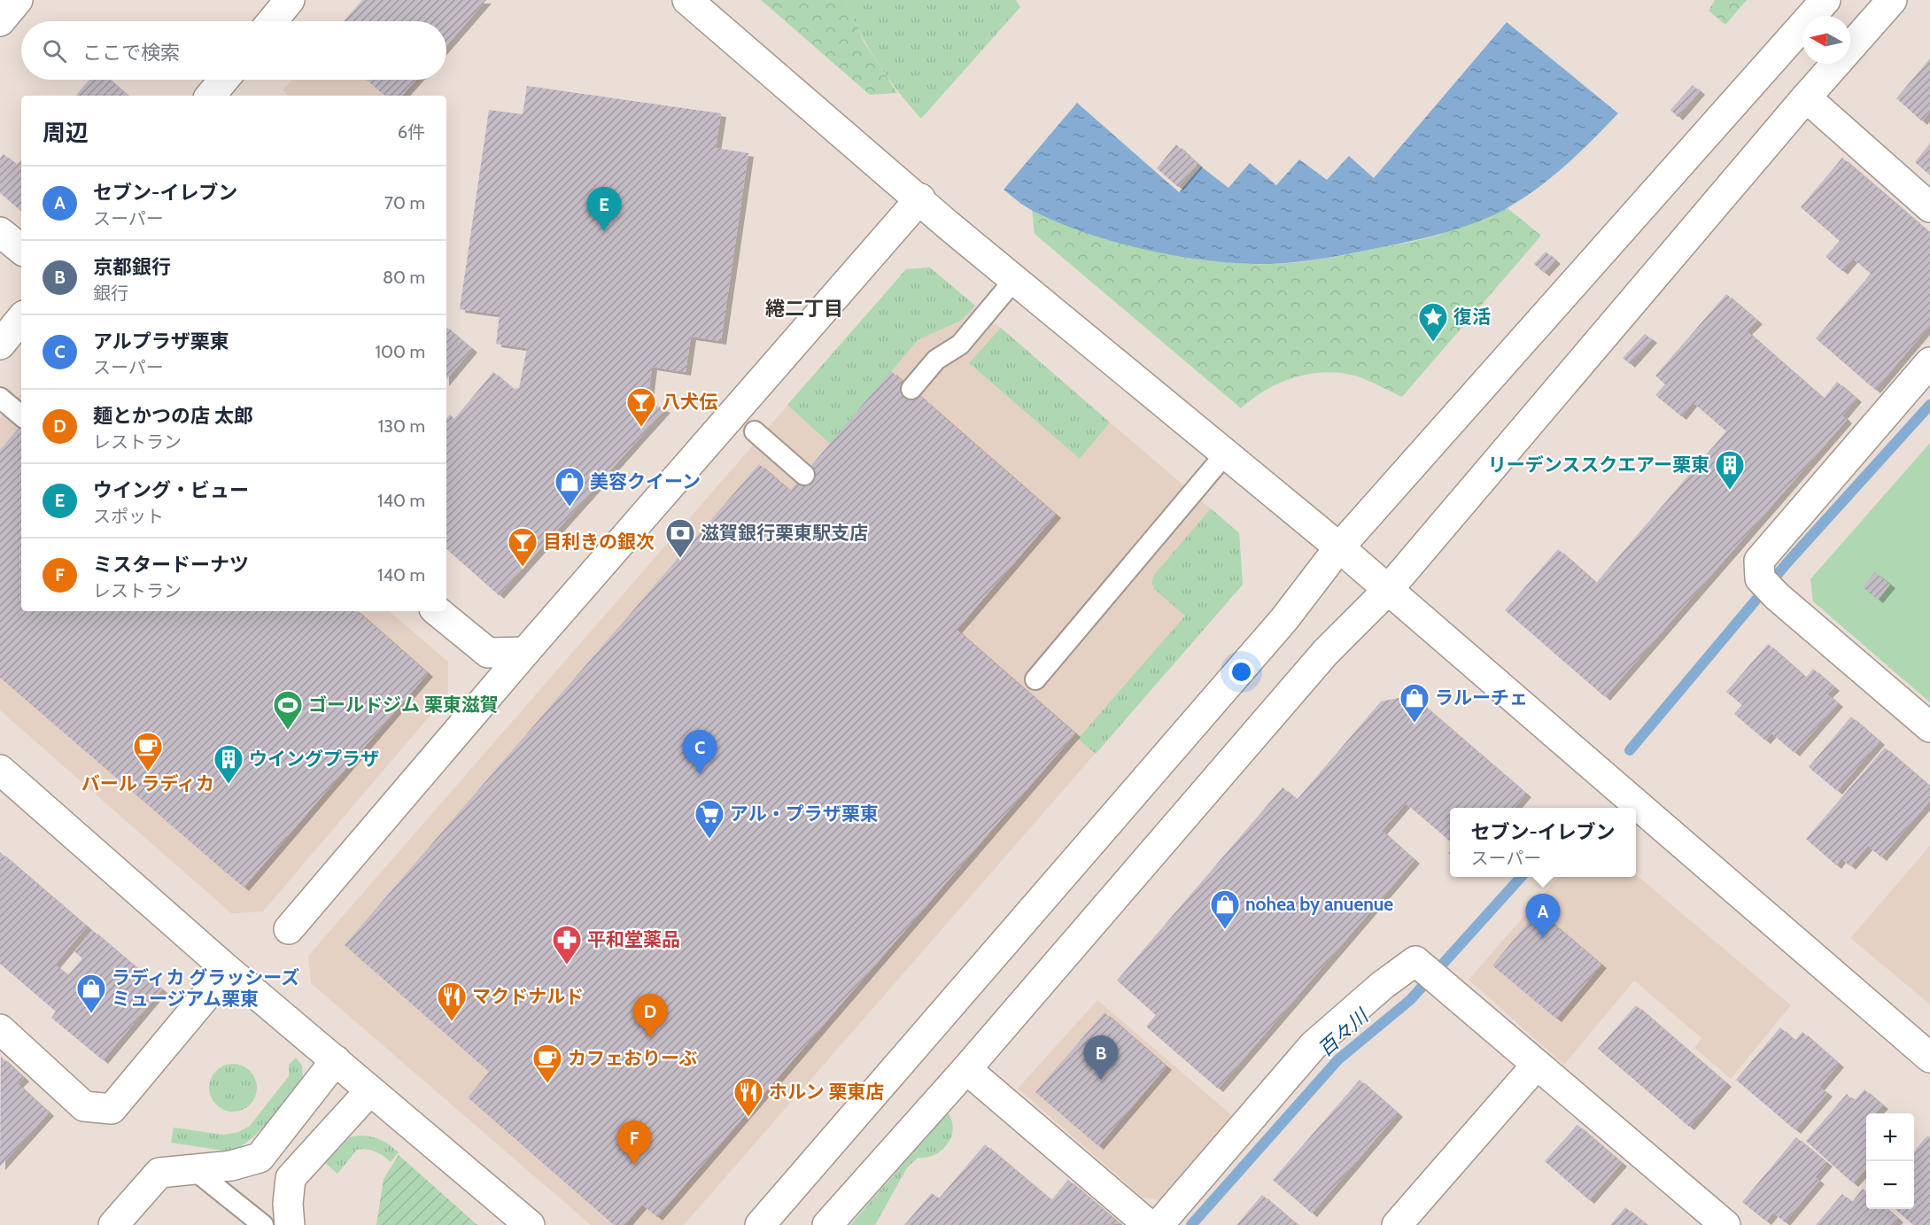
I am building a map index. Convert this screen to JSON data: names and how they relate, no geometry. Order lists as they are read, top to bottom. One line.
{"districts":["綣二丁目"],"water":["百々川"],"places":{"place":["復活"],"bar":["八犬伝","目利きの銀次"],"building":["リーデンススクエアー栗東","ウイングプラザ"],"shop":["美容クイーン","ラルーチェ","nohea by anuenue","ラディカ グラッシーズ ミュージアム栗東"],"bank":["滋賀銀行栗東駅支店"],"sports":["ゴールドジム 栗東滋賀"],"cafe":["バール ラディカ","カフェおりーぶ"],"supermarket":["アル・プラザ栗東"],"pharmacy":["平和堂薬品"],"restaurant":["マクドナルド","ホルン 栗東店"]},"north":"left","page":{"search":"ここで検索","heading":["周辺","6件"],"list":[{"mark":"A","name":"セブン-イレブン","note":"スーパー","value":"70 m"},{"mark":"B","name":"京都銀行","note":"銀行","value":"80 m"},{"mark":"C","name":"アルプラザ栗東","note":"スーパー","value":"100 m"},{"mark":"D","name":"麺とかつの店 太郎","note":"レストラン","value":"130 m"},{"mark":"E","name":"ウイング・ビュー","note":"スポット","value":"140 m"},{"mark":"F","name":"ミスタードーナツ","note":"レストラン","value":"140 m"}],"pins":["E","C","A","D","B","F"],"popup":["セブン-イレブン","スーパー"],"map_buttons":["+","−"]}}
